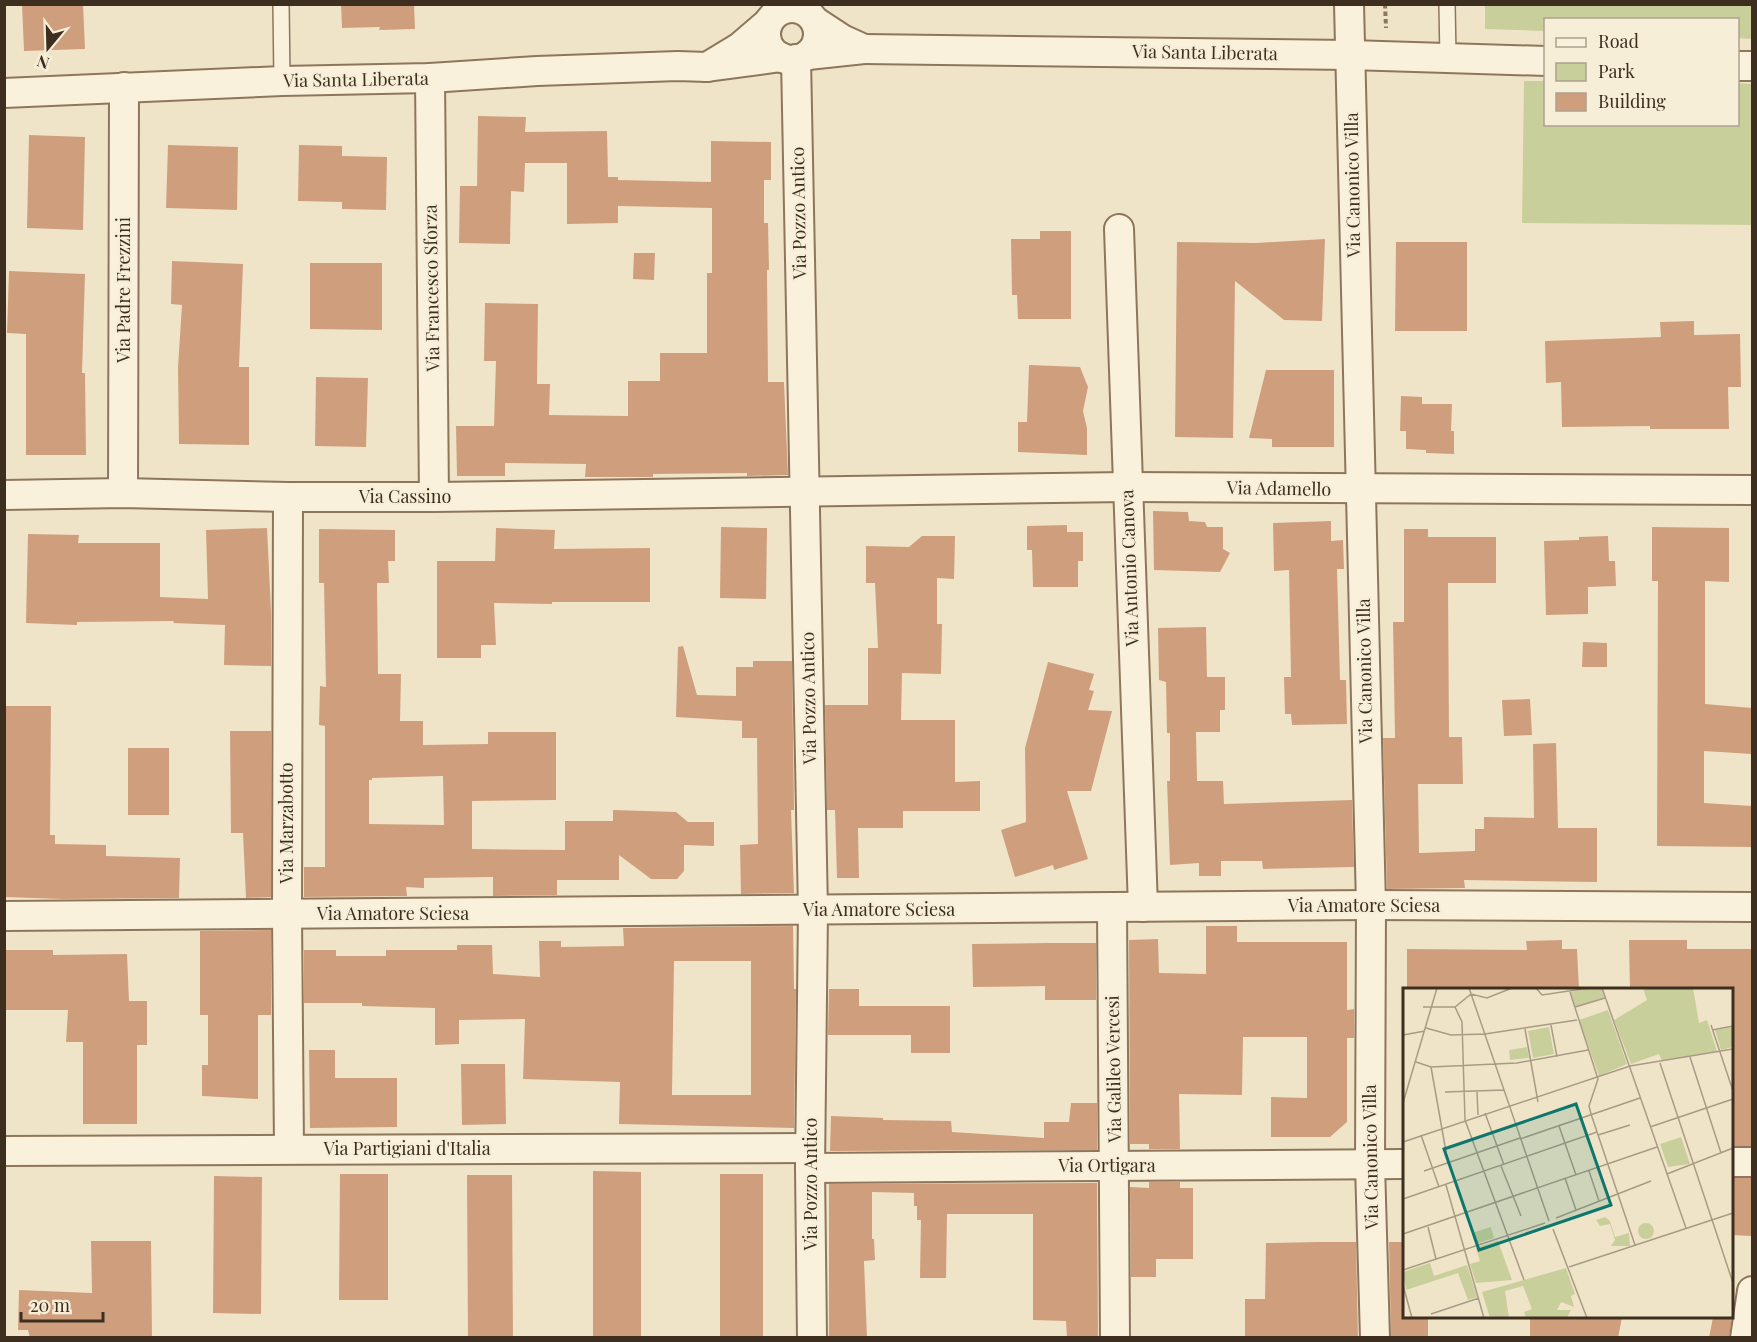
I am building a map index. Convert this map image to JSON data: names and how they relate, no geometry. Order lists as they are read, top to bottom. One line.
{"streets":{"street":["Via Santa Liberata","Via Canonico Villa","Via Pozzo Antico","Via Francesco Sforza","Via Padre Frezzini","Via Adamello","Via Cassino","Via Antonio Canova","Via Marzabotto","Via Amatore Sciesa","Via Galileo Vercesi","Via Partigiani d'Italia","Via Ortigara"]},"crossings":[["Via Santa Liberata","Via Canonico Villa"],["Via Santa Liberata","Via Pozzo Antico"],["Via Santa Liberata","Via Francesco Sforza"],["Via Santa Liberata","Via Padre Frezzini"],["Via Canonico Villa","Via Adamello"],["Via Canonico Villa","Via Amatore Sciesa"],["Via Canonico Villa","Via Ortigara"],["Via Pozzo Antico","Via Adamello"],["Via Pozzo Antico","Via Cassino"],["Via Pozzo Antico","Via Amatore Sciesa"],["Via Pozzo Antico","Via Partigiani d'Italia"],["Via Pozzo Antico","Via Ortigara"],["Via Francesco Sforza","Via Cassino"],["Via Padre Frezzini","Via Cassino"],["Via Adamello","Via Cassino"],["Via Adamello","Via Antonio Canova"],["Via Cassino","Via Marzabotto"],["Via Antonio Canova","Via Amatore Sciesa"],["Via Marzabotto","Via Amatore Sciesa"],["Via Marzabotto","Via Partigiani d'Italia"],["Via Amatore Sciesa","Via Galileo Vercesi"],["Via Galileo Vercesi","Via Ortigara"],["Via Partigiani d'Italia","Via Ortigara"]],"legend":["Road","Park","Building"],"scale_bar":"20 m","north":"bottom"}
